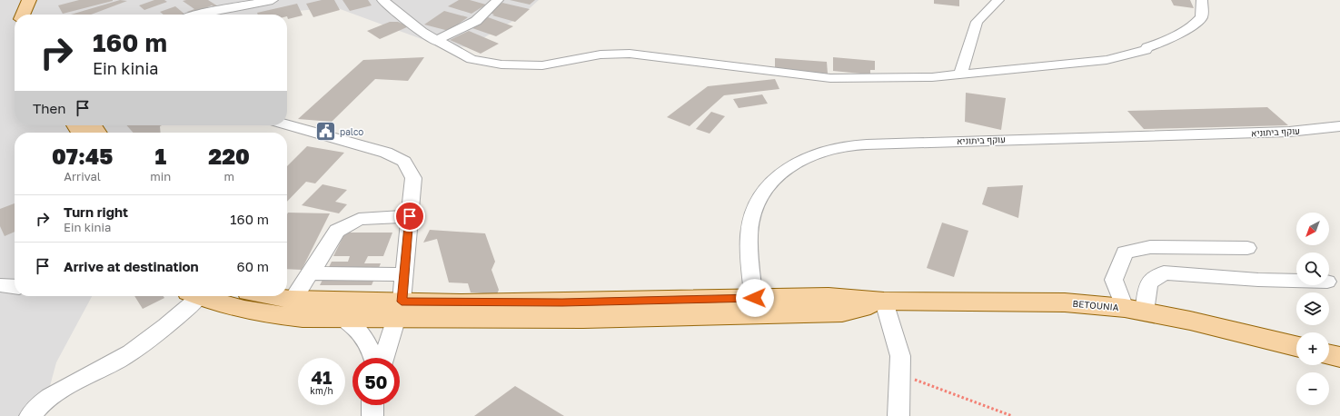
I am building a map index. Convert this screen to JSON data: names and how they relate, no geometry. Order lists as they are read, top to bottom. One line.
{"streets":{"main road":["BETOUNIA"],"street":["עוקף ביתוניא"]},"crossings":[["עוקף ביתוניא","BETOUNIA"]],"places":{"public building":["palco"]},"north":"bottom left","page":{"turn":["160 m","Ein kinia"],"then":"Then","eta":["07:45","Arrival","1","min","220","m"],"list":[{"name":"Turn right","note":"Ein kinia","value":"160 m"},{"name":"Arrive at destination","value":"60 m"}],"map_buttons":["+","−"],"speed":"41 km/h","limit":"50"}}
